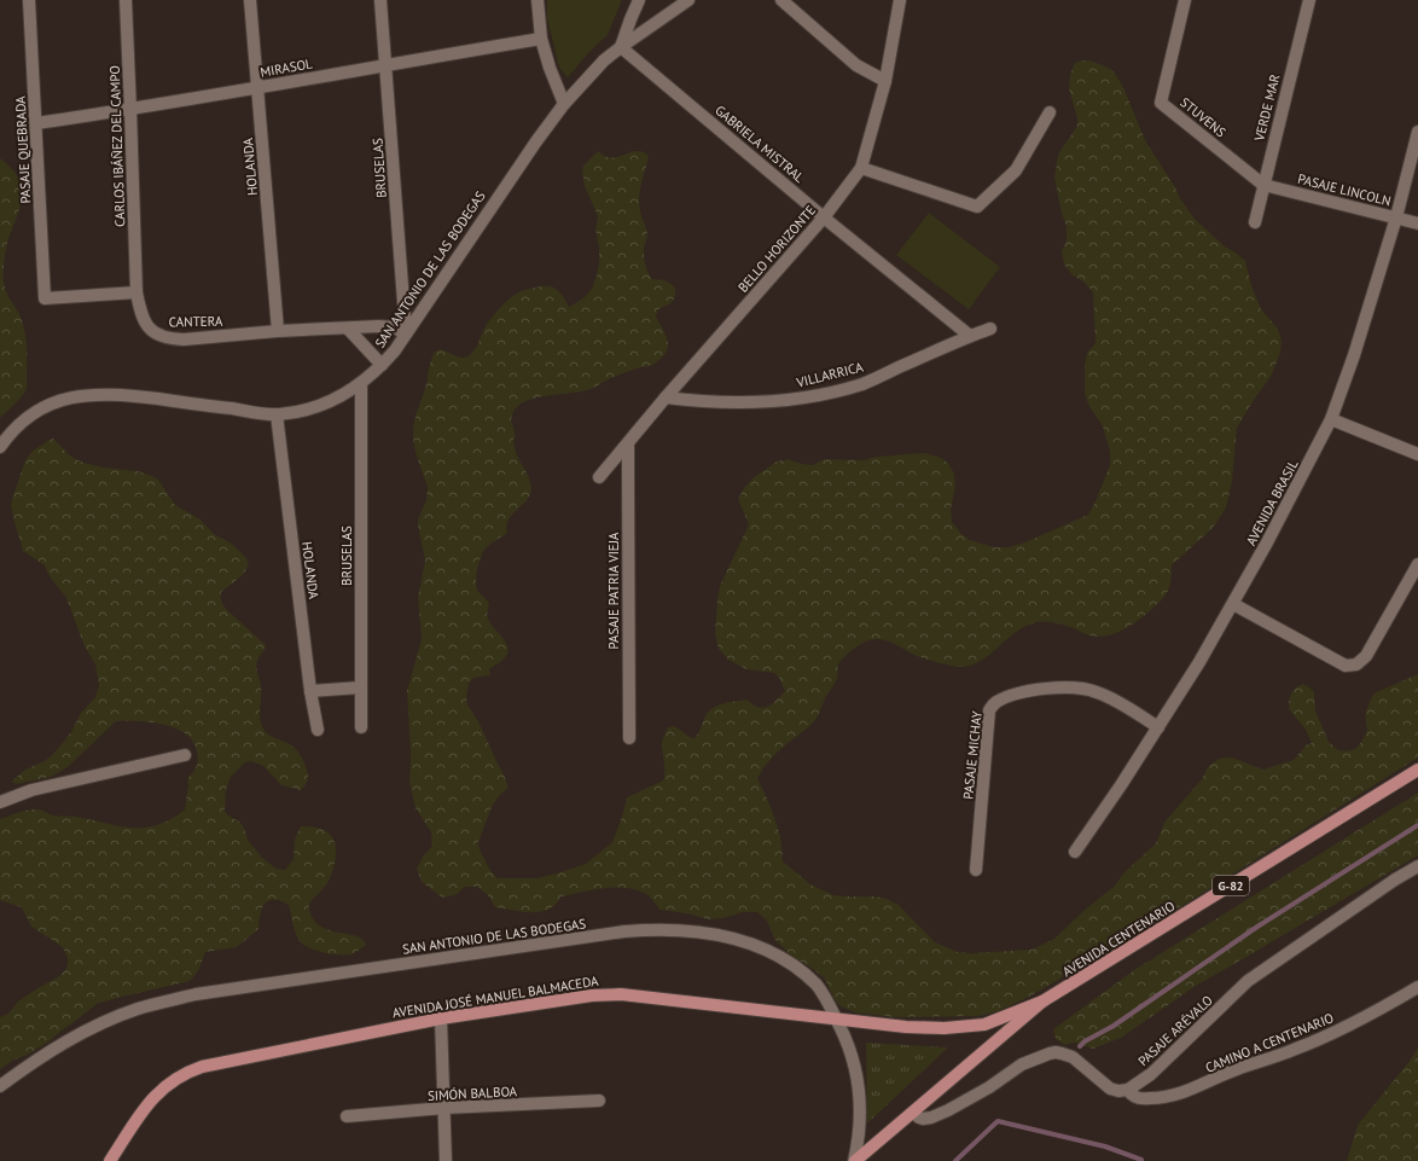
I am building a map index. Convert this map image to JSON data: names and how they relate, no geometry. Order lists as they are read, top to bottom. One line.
{"streets":{"main road":["G-82","AVENIDA CENTENARIO","AVENIDA JOSÉ MANUEL BALMACEDA"],"street":["MIRASOL","VERDE MAR","STUVENS","GABRIELA MISTRAL","CARLOS IBÁÑEZ DEL CAMPO","PASAJE QUEBRADA","HOLANDA","BRUSELAS","PASAJE LINCOLN","BELLO HORIZONTE","SAN ANTONIO DE LAS BODEGAS","CANTERA","VILLARRICA","AVENIDA BRASIL","PASAJE PATRIA VIEJA","PASAJE MICHAY","PASAJE ARÉVALO","CAMINO A CENTENARIO","SIMÓN BALBOA"]},"crossings":[["MIRASOL","CARLOS IBÁÑEZ DEL CAMPO"],["MIRASOL","PASAJE QUEBRADA"],["MIRASOL","HOLANDA"],["MIRASOL","BRUSELAS"],["VERDE MAR","STUVENS"],["VERDE MAR","PASAJE LINCOLN"],["STUVENS","PASAJE LINCOLN"],["GABRIELA MISTRAL","BELLO HORIZONTE"],["GABRIELA MISTRAL","SAN ANTONIO DE LAS BODEGAS"],["GABRIELA MISTRAL","VILLARRICA"],["CARLOS IBÁÑEZ DEL CAMPO","PASAJE QUEBRADA"],["CARLOS IBÁÑEZ DEL CAMPO","CANTERA"],["PASAJE QUEBRADA","CANTERA"],["HOLANDA","SAN ANTONIO DE LAS BODEGAS"],["HOLANDA","CANTERA"],["BRUSELAS","SAN ANTONIO DE LAS BODEGAS"],["BRUSELAS","CANTERA"],["PASAJE LINCOLN","AVENIDA BRASIL"],["BELLO HORIZONTE","VILLARRICA"],["BELLO HORIZONTE","PASAJE PATRIA VIEJA"],["SAN ANTONIO DE LAS BODEGAS","CANTERA"],["SAN ANTONIO DE LAS BODEGAS","AVENIDA CENTENARIO"],["SAN ANTONIO DE LAS BODEGAS","AVENIDA JOSÉ MANUEL BALMACEDA"],["AVENIDA BRASIL","PASAJE MICHAY"],["AVENIDA CENTENARIO","AVENIDA JOSÉ MANUEL BALMACEDA"],["PASAJE ARÉVALO","CAMINO A CENTENARIO"]]}
